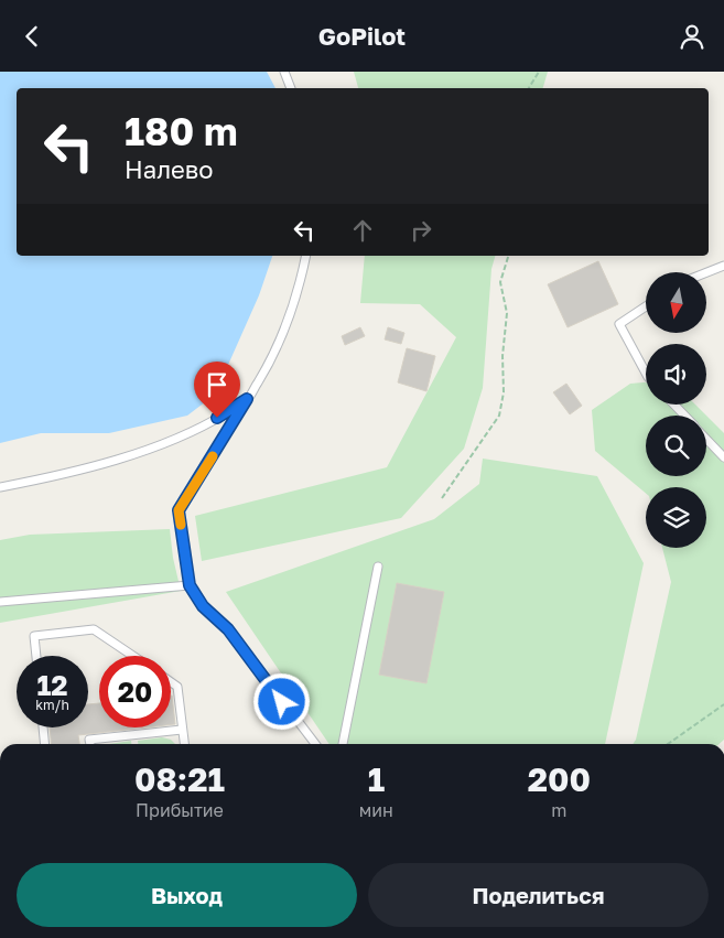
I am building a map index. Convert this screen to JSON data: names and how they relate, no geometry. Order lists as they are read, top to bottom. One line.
{"north":"bottom","page":{"header":"GoPilot","turn":["180 m","Налево"],"speed":"12 km/h","limit":"20","eta":["08:21","Прибытие","1","мин","200","m"],"buttons":["Выход","Поделиться"]}}
